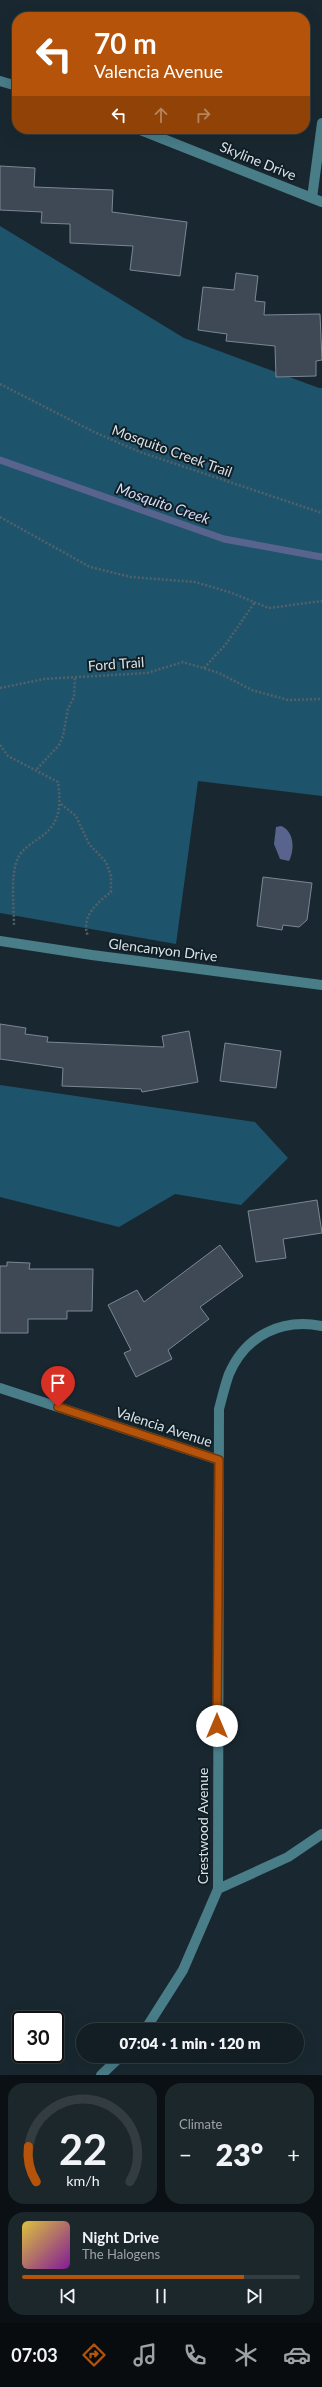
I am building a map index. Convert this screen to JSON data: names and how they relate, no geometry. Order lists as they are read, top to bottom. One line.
{"streets":{"street":["Skyline Drive","Glencanyon Drive","Valencia Avenue","Crestwood Avenue"],"path":["Mosquito Creek Trail","Ford Trail"]},"crossings":[["Valencia Avenue","Crestwood Avenue"]],"water":["Mosquito Creek"],"page":{"turn":["70 m","Valencia Avenue"],"limit":"30","trip":"07:04 · 1 min · 120 m","tile":"Climate","heat":["−","23°","+"],"song":["Night Drive","The Halogens"],"tabs":"07:03","gauge":["22","km/h"]}}
